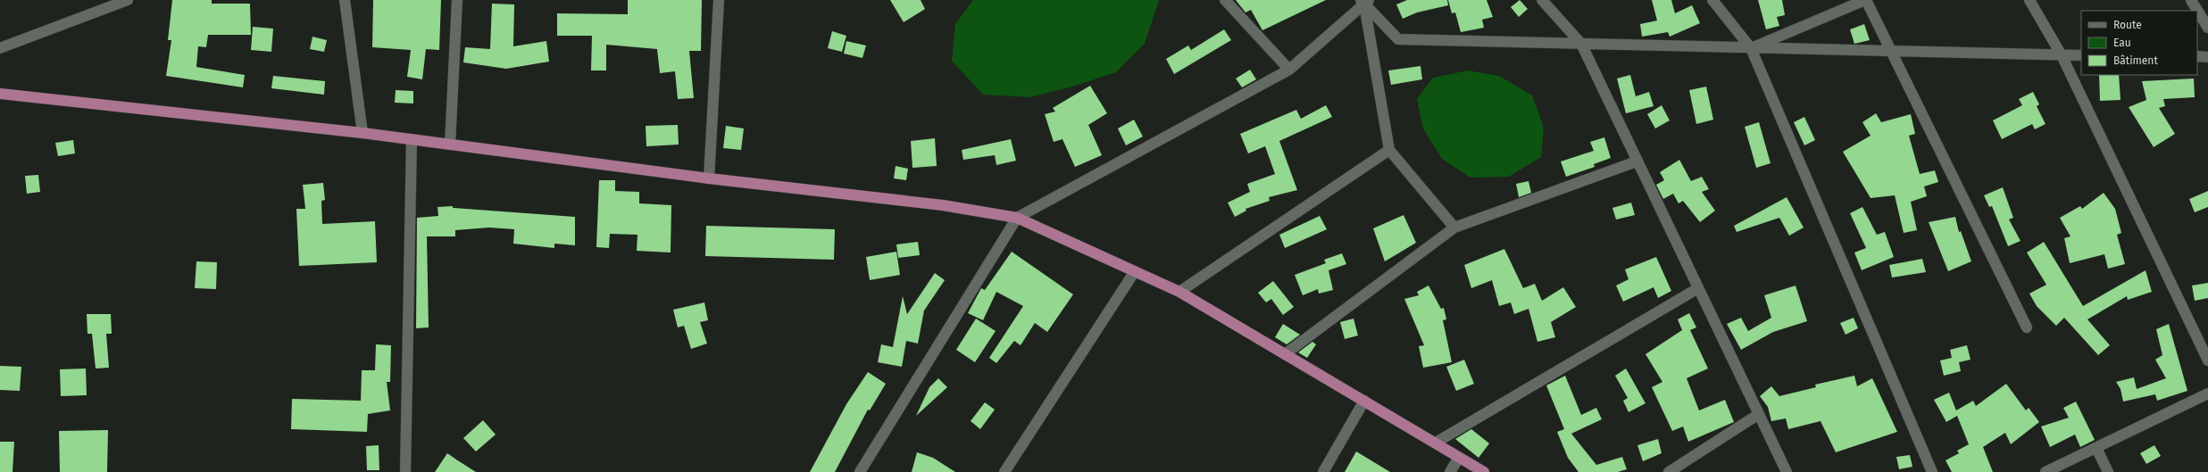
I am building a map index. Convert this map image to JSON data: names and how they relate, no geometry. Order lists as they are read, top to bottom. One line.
{"legend":["Route","Eau","Bâtiment"]}
